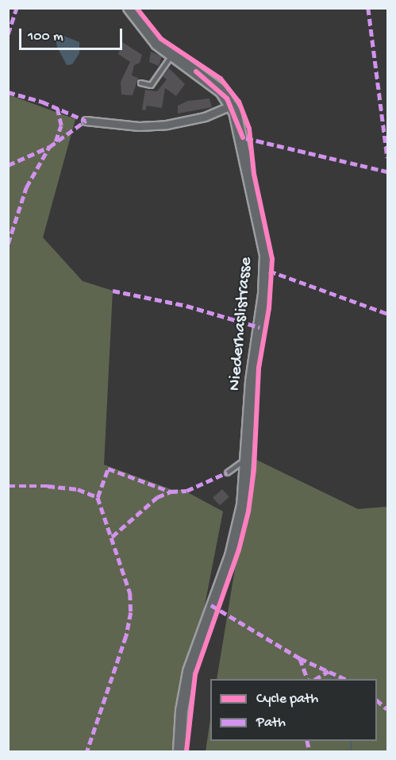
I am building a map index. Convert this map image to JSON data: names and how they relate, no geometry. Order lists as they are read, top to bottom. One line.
{"streets":{"street":["Niederhaslistrasse"]},"legend":["Cycle path","Path"],"scale_bar":"100 m"}
